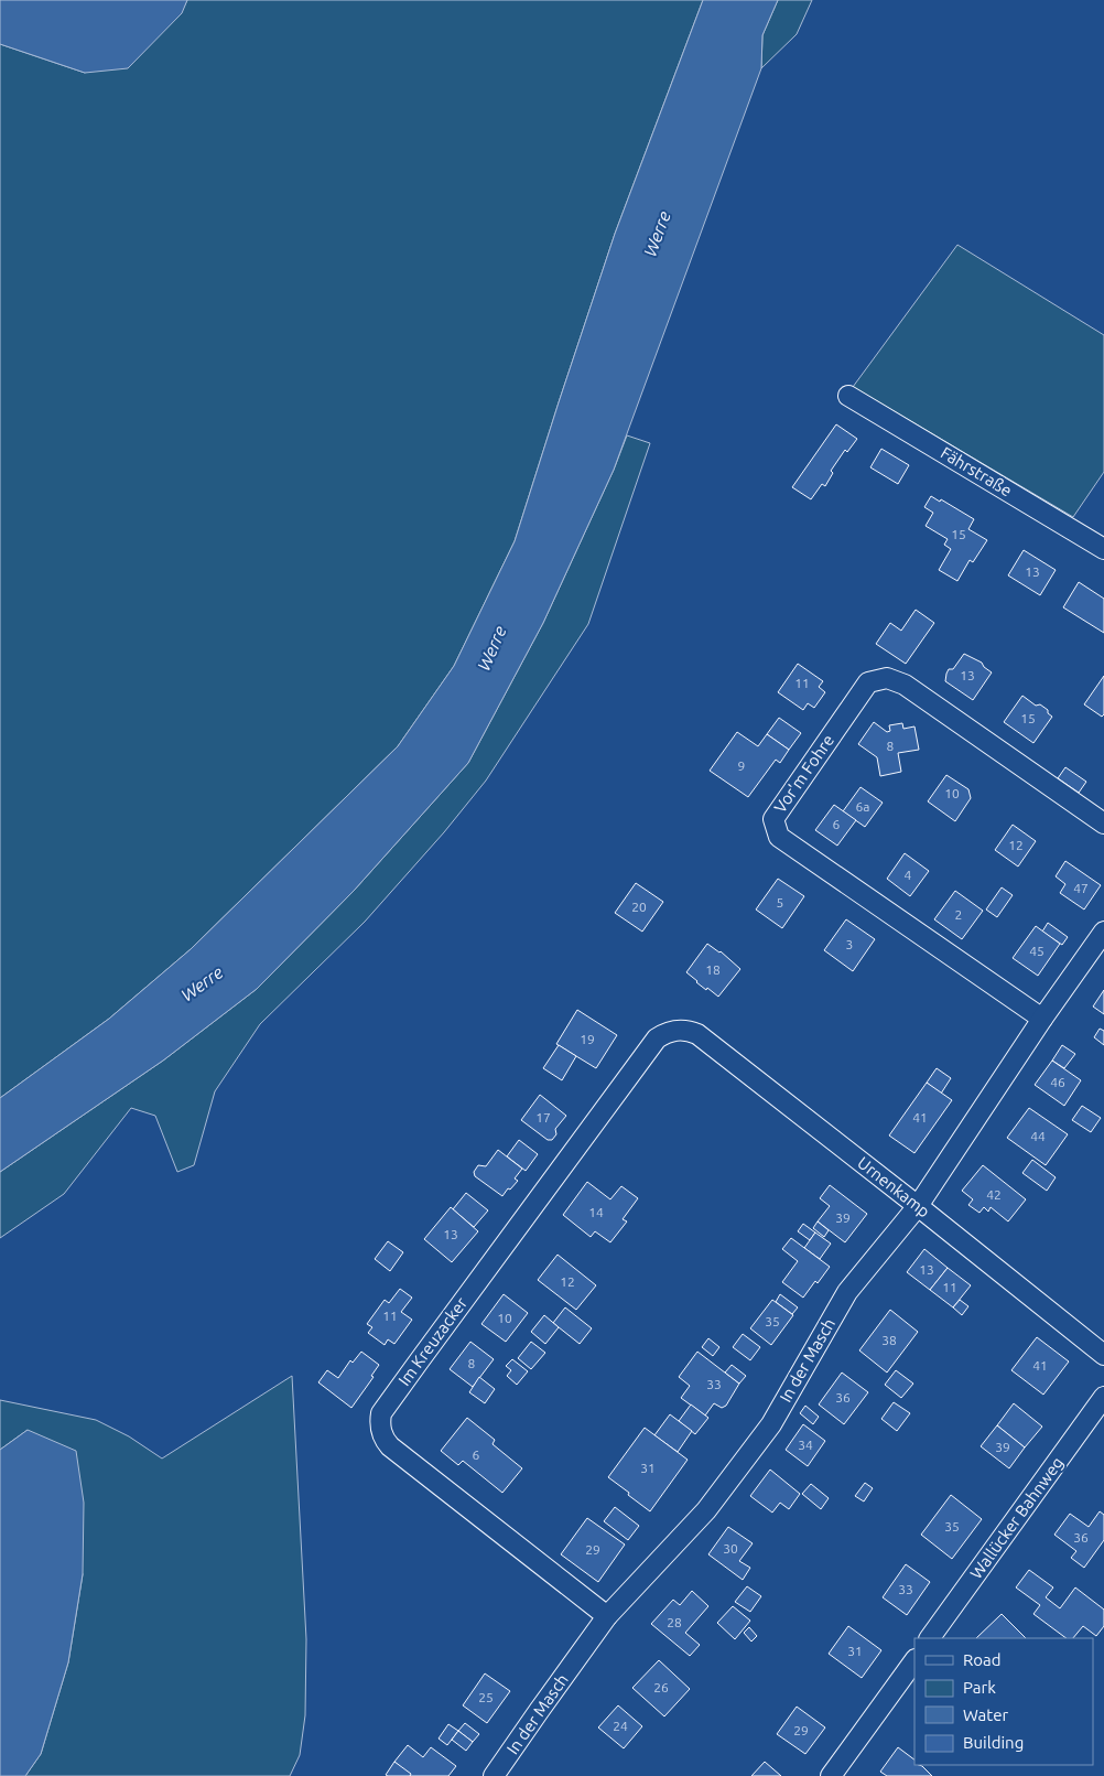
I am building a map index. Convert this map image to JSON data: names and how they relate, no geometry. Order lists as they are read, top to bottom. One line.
{"streets":{"street":["Fährstraße","Vor'm Fohre","Urnenkamp","Im Kreuzacker","In der Masch","Wallücker Bahnweg"]},"crossings":[["Vor'm Fohre","In der Masch"],["Urnenkamp","Im Kreuzacker"],["Urnenkamp","In der Masch"],["Im Kreuzacker","In der Masch"]],"water":["Werre"],"house_numbers":["15","13","13","11","15","8","9","10","6a","6","12","4","47","5","20","2","3","45","18","19","46","17","41","44","42","14","39","13","13","12","11","11","10","35","38","8","41","33","36","34","39","6","31","35","36","30","29","33","28","31","26","25","24","29"],"legend":["Road","Park","Water","Building"]}
